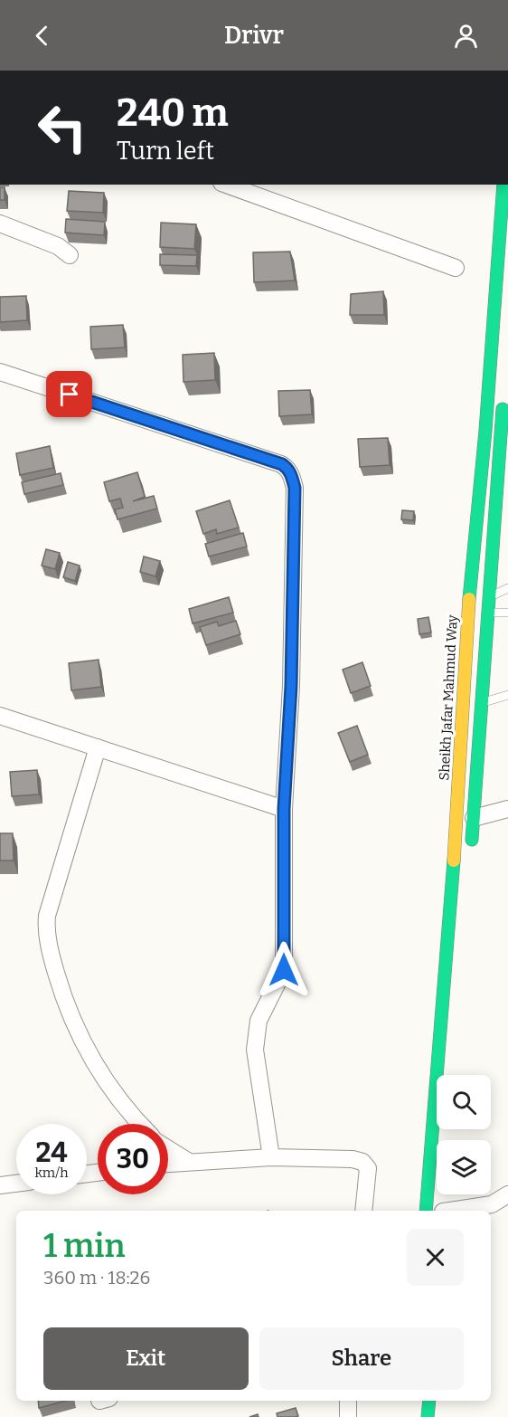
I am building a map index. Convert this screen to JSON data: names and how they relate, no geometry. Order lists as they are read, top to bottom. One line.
{"streets":{"main road":["Sheikh Jafar Mahmud Way"]},"page":{"header":"Drivr","turn":["240 m","Turn left"],"speed":"24 km/h","limit":"30","heading":["1 min","360 m · 18:26"],"buttons":["Exit","Share"]}}
